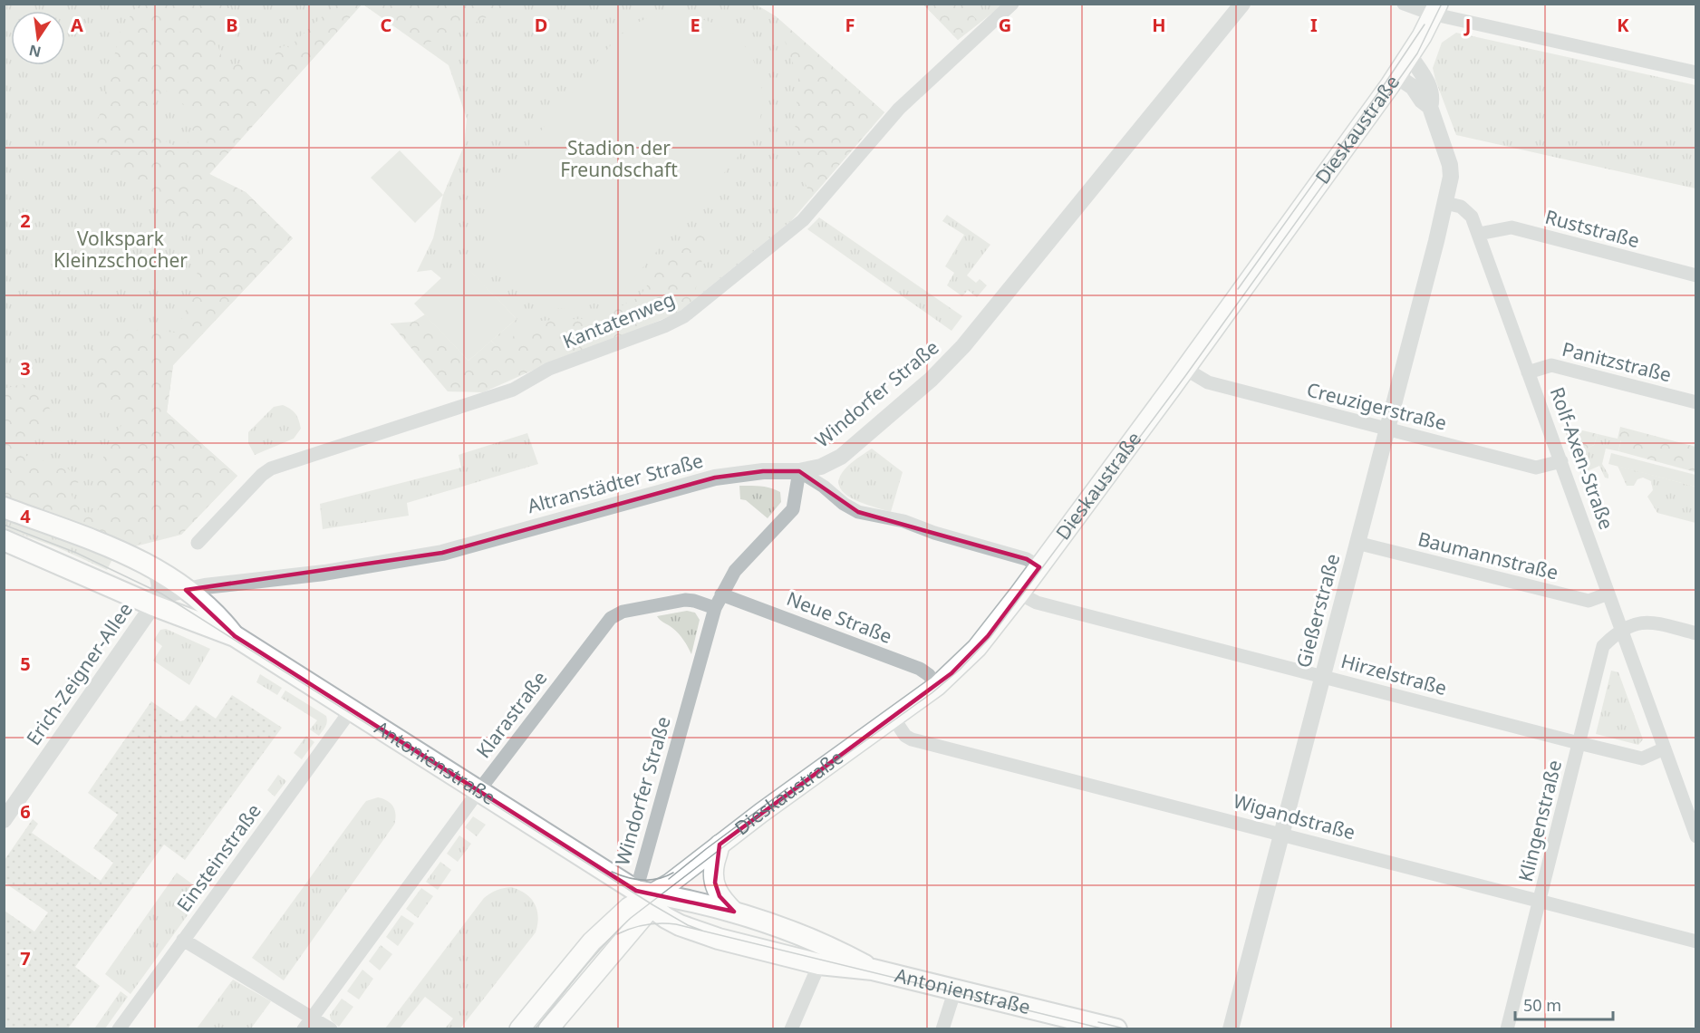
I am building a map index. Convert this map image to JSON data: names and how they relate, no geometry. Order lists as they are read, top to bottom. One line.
{"streets":{"main road":["Dieskaustraße","Antonienstraße"],"street":["Ruststraße","Kantatenweg","Panitzstraße","Windorfer Straße","Creuzigerstraße","Rolf-Axen-Straße","Altranstädter Straße","Baumannstraße","Gießerstraße","Neue Straße","Erich-Zeigner-Allee","Hirzelstraße","Klarastraße","Wigandstraße","Klingenstraße","Einsteinstraße"]},"crossings":[["Dieskaustraße","Windorfer Straße"],["Dieskaustraße","Creuzigerstraße"],["Dieskaustraße","Neue Straße"],["Dieskaustraße","Hirzelstraße"],["Dieskaustraße","Antonienstraße"],["Dieskaustraße","Wigandstraße"],["Ruststraße","Rolf-Axen-Straße"],["Panitzstraße","Rolf-Axen-Straße"],["Windorfer Straße","Altranstädter Straße"],["Windorfer Straße","Neue Straße"],["Windorfer Straße","Klarastraße"],["Windorfer Straße","Antonienstraße"],["Creuzigerstraße","Rolf-Axen-Straße"],["Creuzigerstraße","Gießerstraße"],["Rolf-Axen-Straße","Baumannstraße"],["Rolf-Axen-Straße","Gießerstraße"],["Rolf-Axen-Straße","Hirzelstraße"],["Rolf-Axen-Straße","Klingenstraße"],["Altranstädter Straße","Erich-Zeigner-Allee"],["Altranstädter Straße","Antonienstraße"],["Baumannstraße","Gießerstraße"],["Gießerstraße","Hirzelstraße"],["Gießerstraße","Wigandstraße"],["Erich-Zeigner-Allee","Antonienstraße"],["Hirzelstraße","Klingenstraße"],["Klarastraße","Antonienstraße"],["Antonienstraße","Einsteinstraße"],["Wigandstraße","Klingenstraße"]],"parks":["Stadion der Freundschaft","Volkspark Kleinzschocher"],"scale_bar":"50 m","north":"bottom","grid":{"columns":["A","B","C","D","E","F","G","H","I","J","K"],"rows":["2","3","4","5","6","7"]}}
